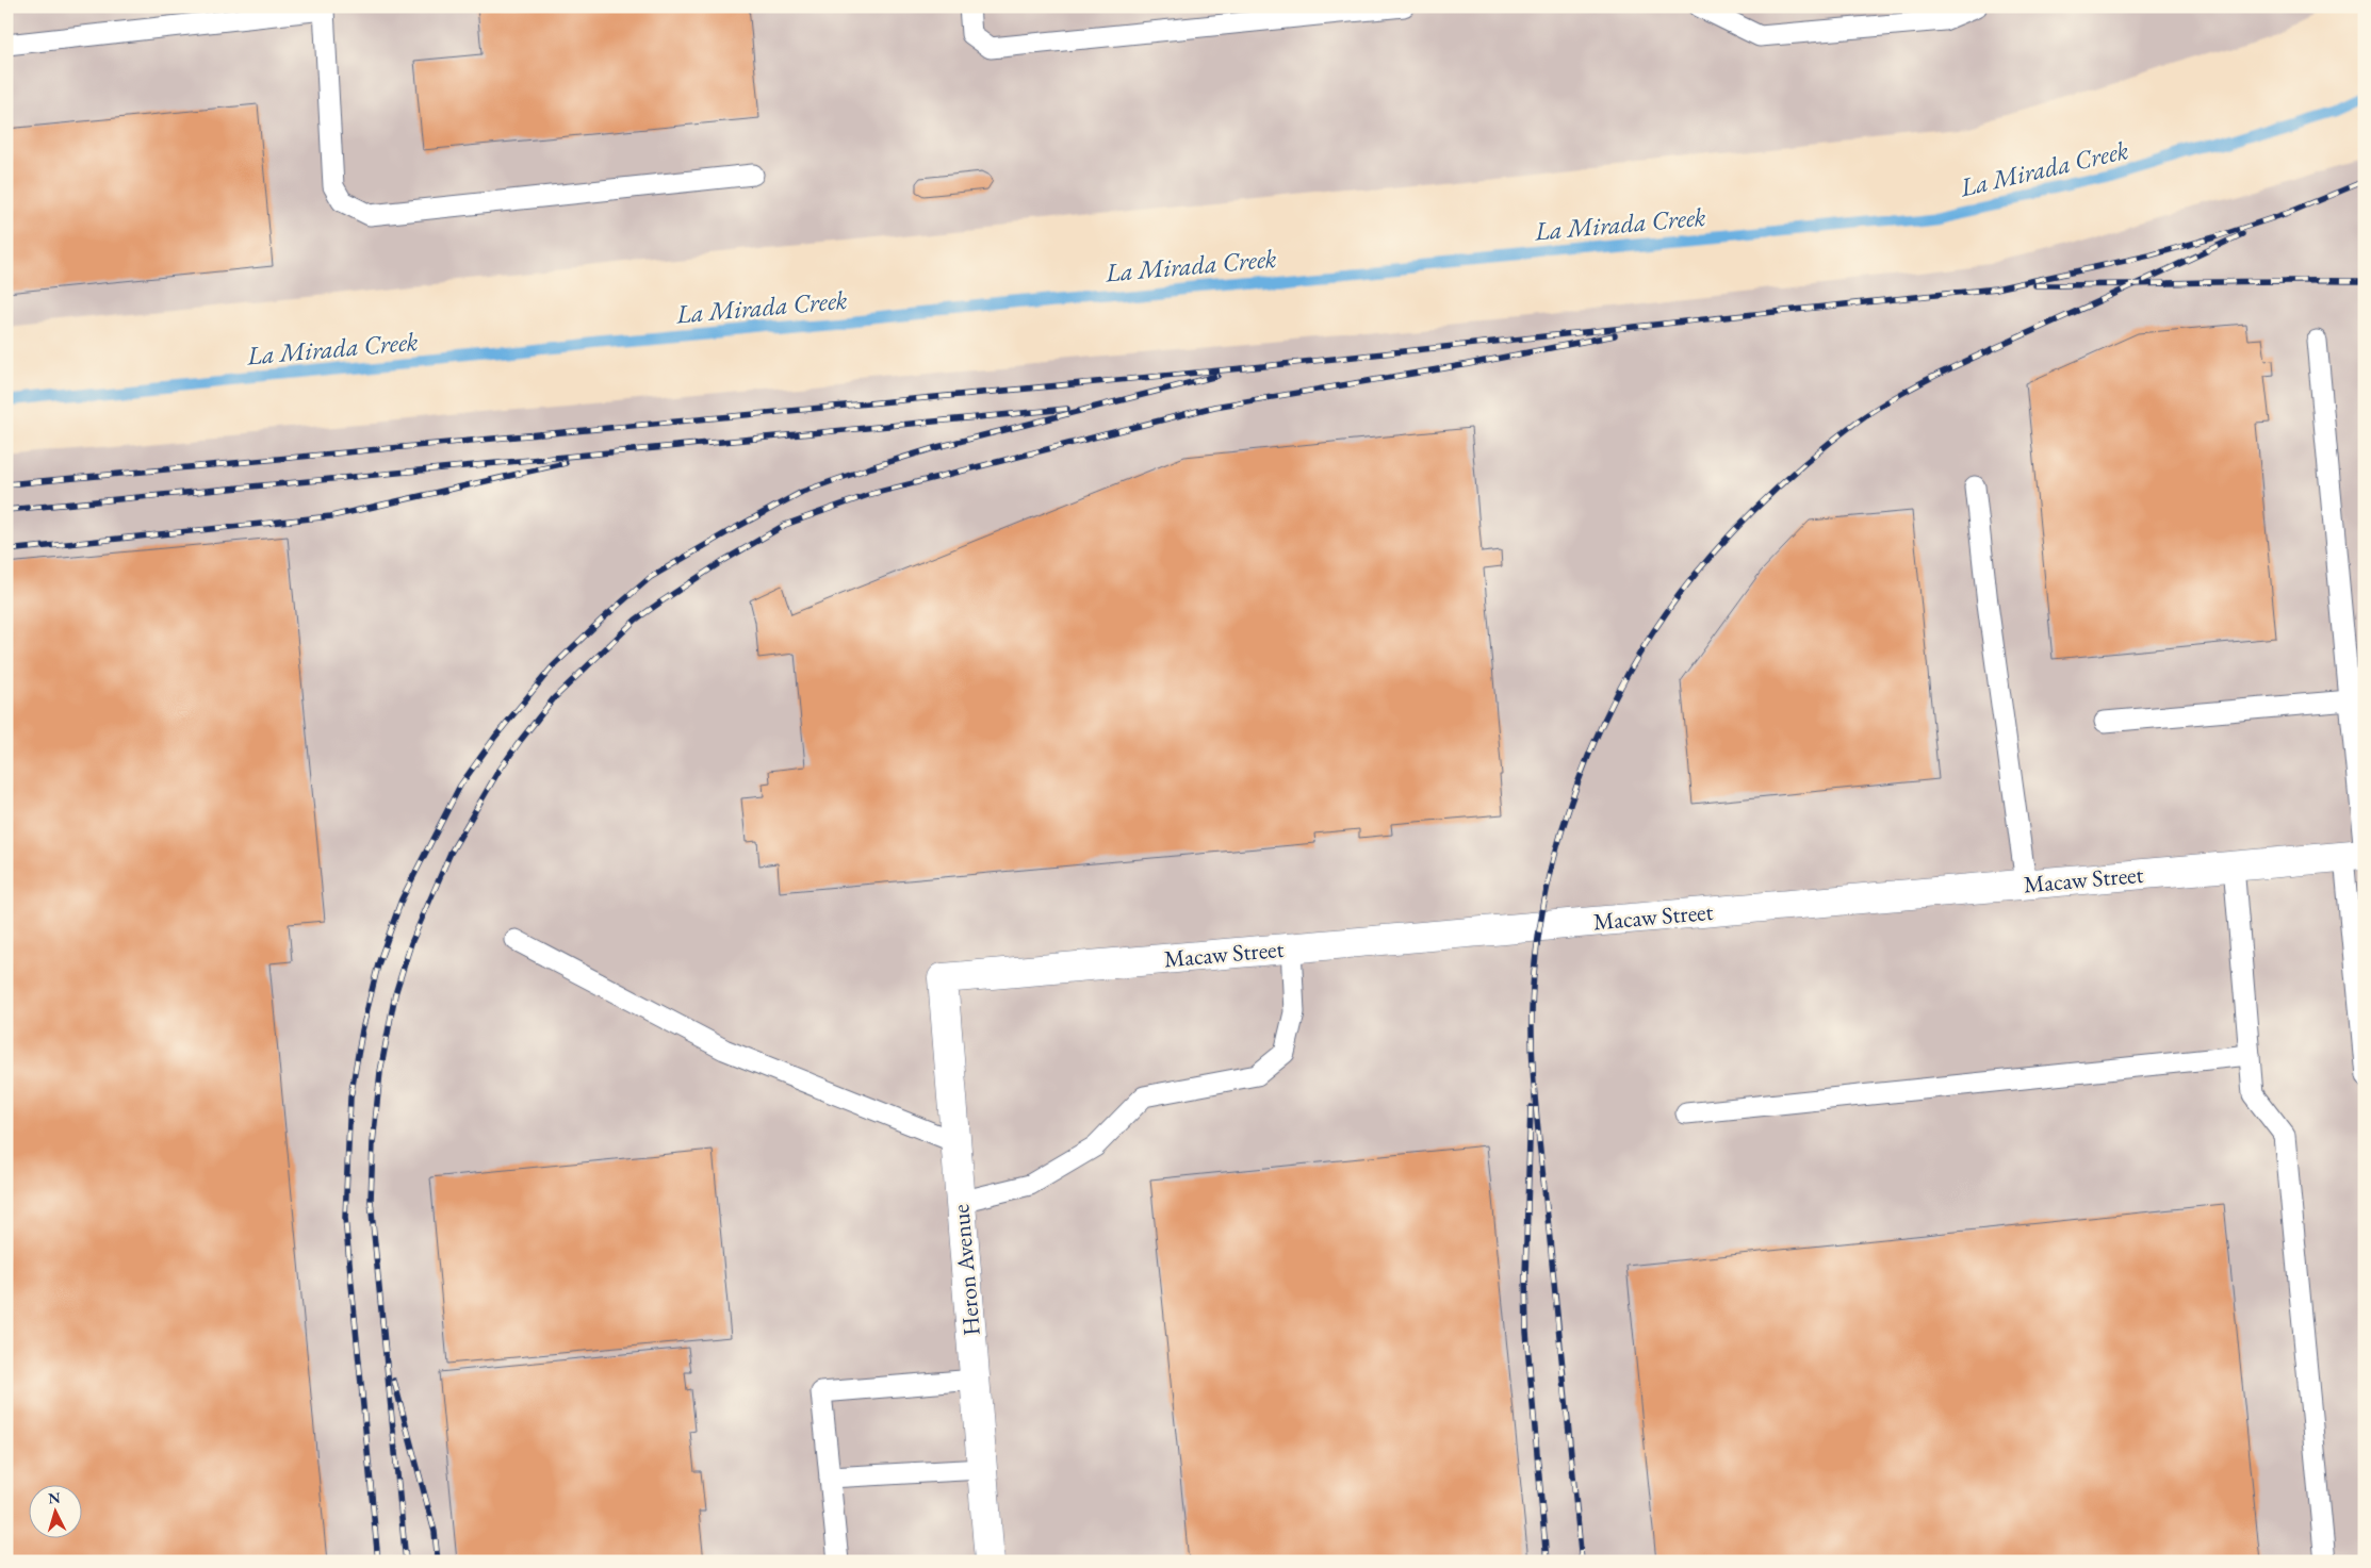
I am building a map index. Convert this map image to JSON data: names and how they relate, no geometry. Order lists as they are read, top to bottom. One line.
{"streets":{"street":["Macaw Street","Heron Avenue"]},"crossings":[["Macaw Street","Heron Avenue"]],"water":["La Mirada Creek"],"north":"top"}
